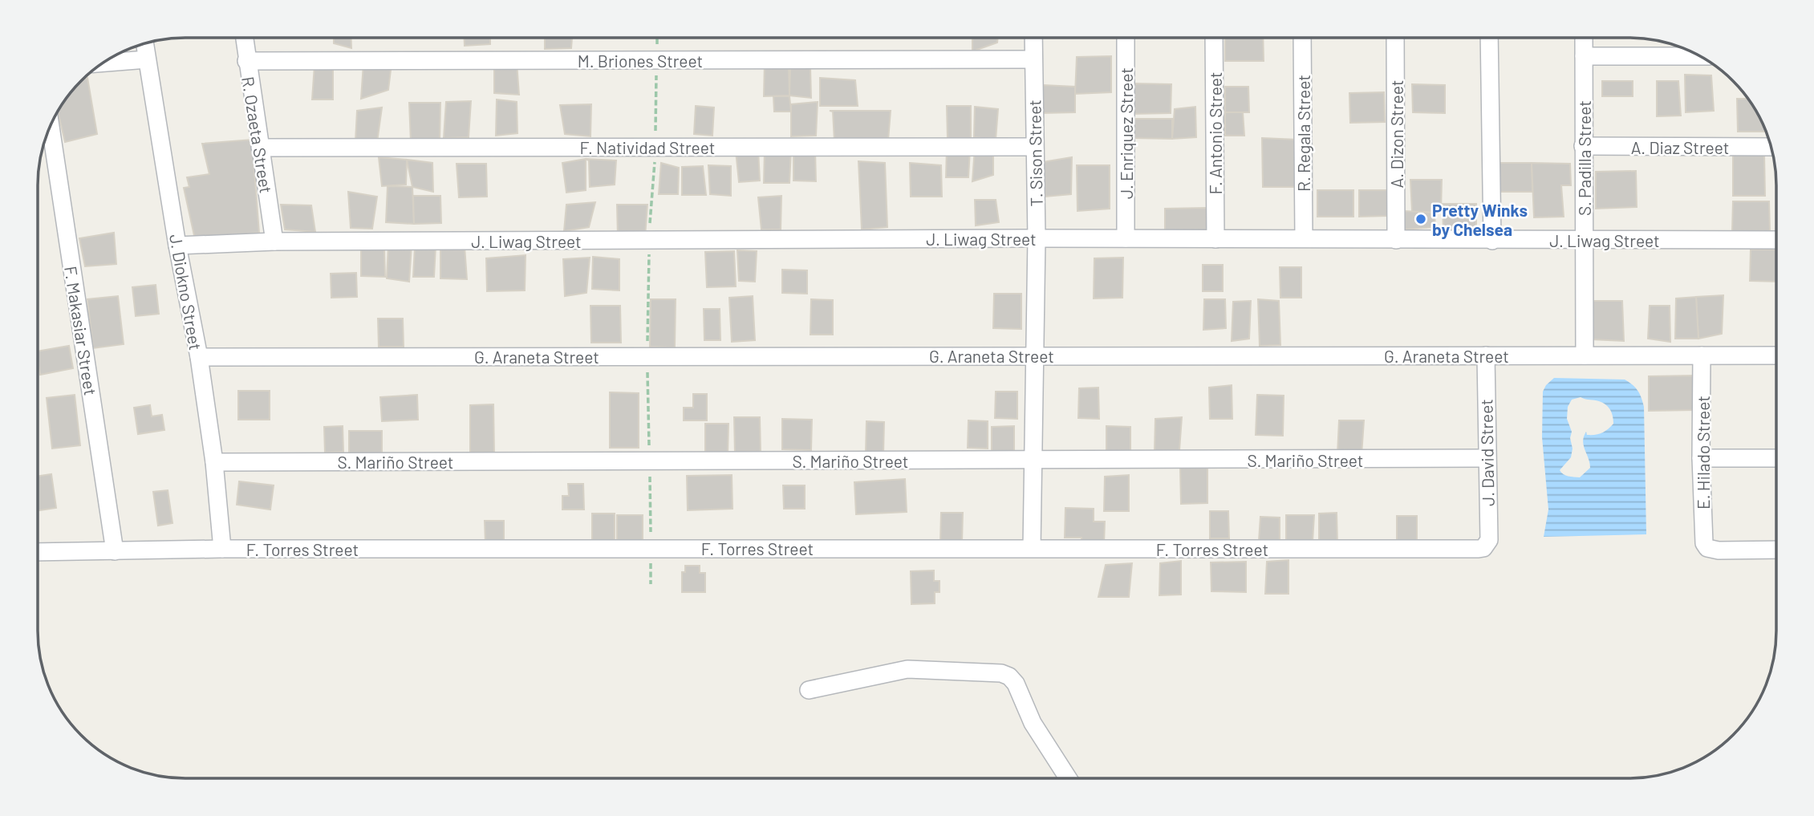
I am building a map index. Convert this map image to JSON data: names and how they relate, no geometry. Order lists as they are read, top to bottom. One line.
{"streets":{"street":["M. Briones Street","J. Enriquez Street","F. Antonio Street","R. Regala Street","A. Dizon Street","R. Ozaeta Street","F. Natividad Street","A. Diaz Street","T. Sison Street","S. Padilla Street","J. Liwag Street","J. Diokno Street","F. Makasiar Street","G. Araneta Street","J. David Street","E. Hilado Street","S. Mariño Street","F. Torres Street"]},"crossings":[["M. Briones Street","R. Ozaeta Street"],["M. Briones Street","T. Sison Street"],["J. Enriquez Street","J. Liwag Street"],["F. Antonio Street","J. Liwag Street"],["R. Regala Street","J. Liwag Street"],["A. Dizon Street","J. Liwag Street"],["R. Ozaeta Street","F. Natividad Street"],["R. Ozaeta Street","J. Liwag Street"],["F. Natividad Street","T. Sison Street"],["A. Diaz Street","S. Padilla Street"],["T. Sison Street","J. Liwag Street"],["T. Sison Street","G. Araneta Street"],["T. Sison Street","S. Mariño Street"],["T. Sison Street","F. Torres Street"],["S. Padilla Street","J. Liwag Street"],["S. Padilla Street","G. Araneta Street"],["J. Liwag Street","J. Diokno Street"],["J. Diokno Street","G. Araneta Street"],["J. Diokno Street","S. Mariño Street"],["J. Diokno Street","F. Torres Street"],["F. Makasiar Street","F. Torres Street"],["G. Araneta Street","J. David Street"],["G. Araneta Street","E. Hilado Street"],["J. David Street","S. Mariño Street"],["J. David Street","F. Torres Street"]],"places":["Pretty Winks by Chelsea"]}
